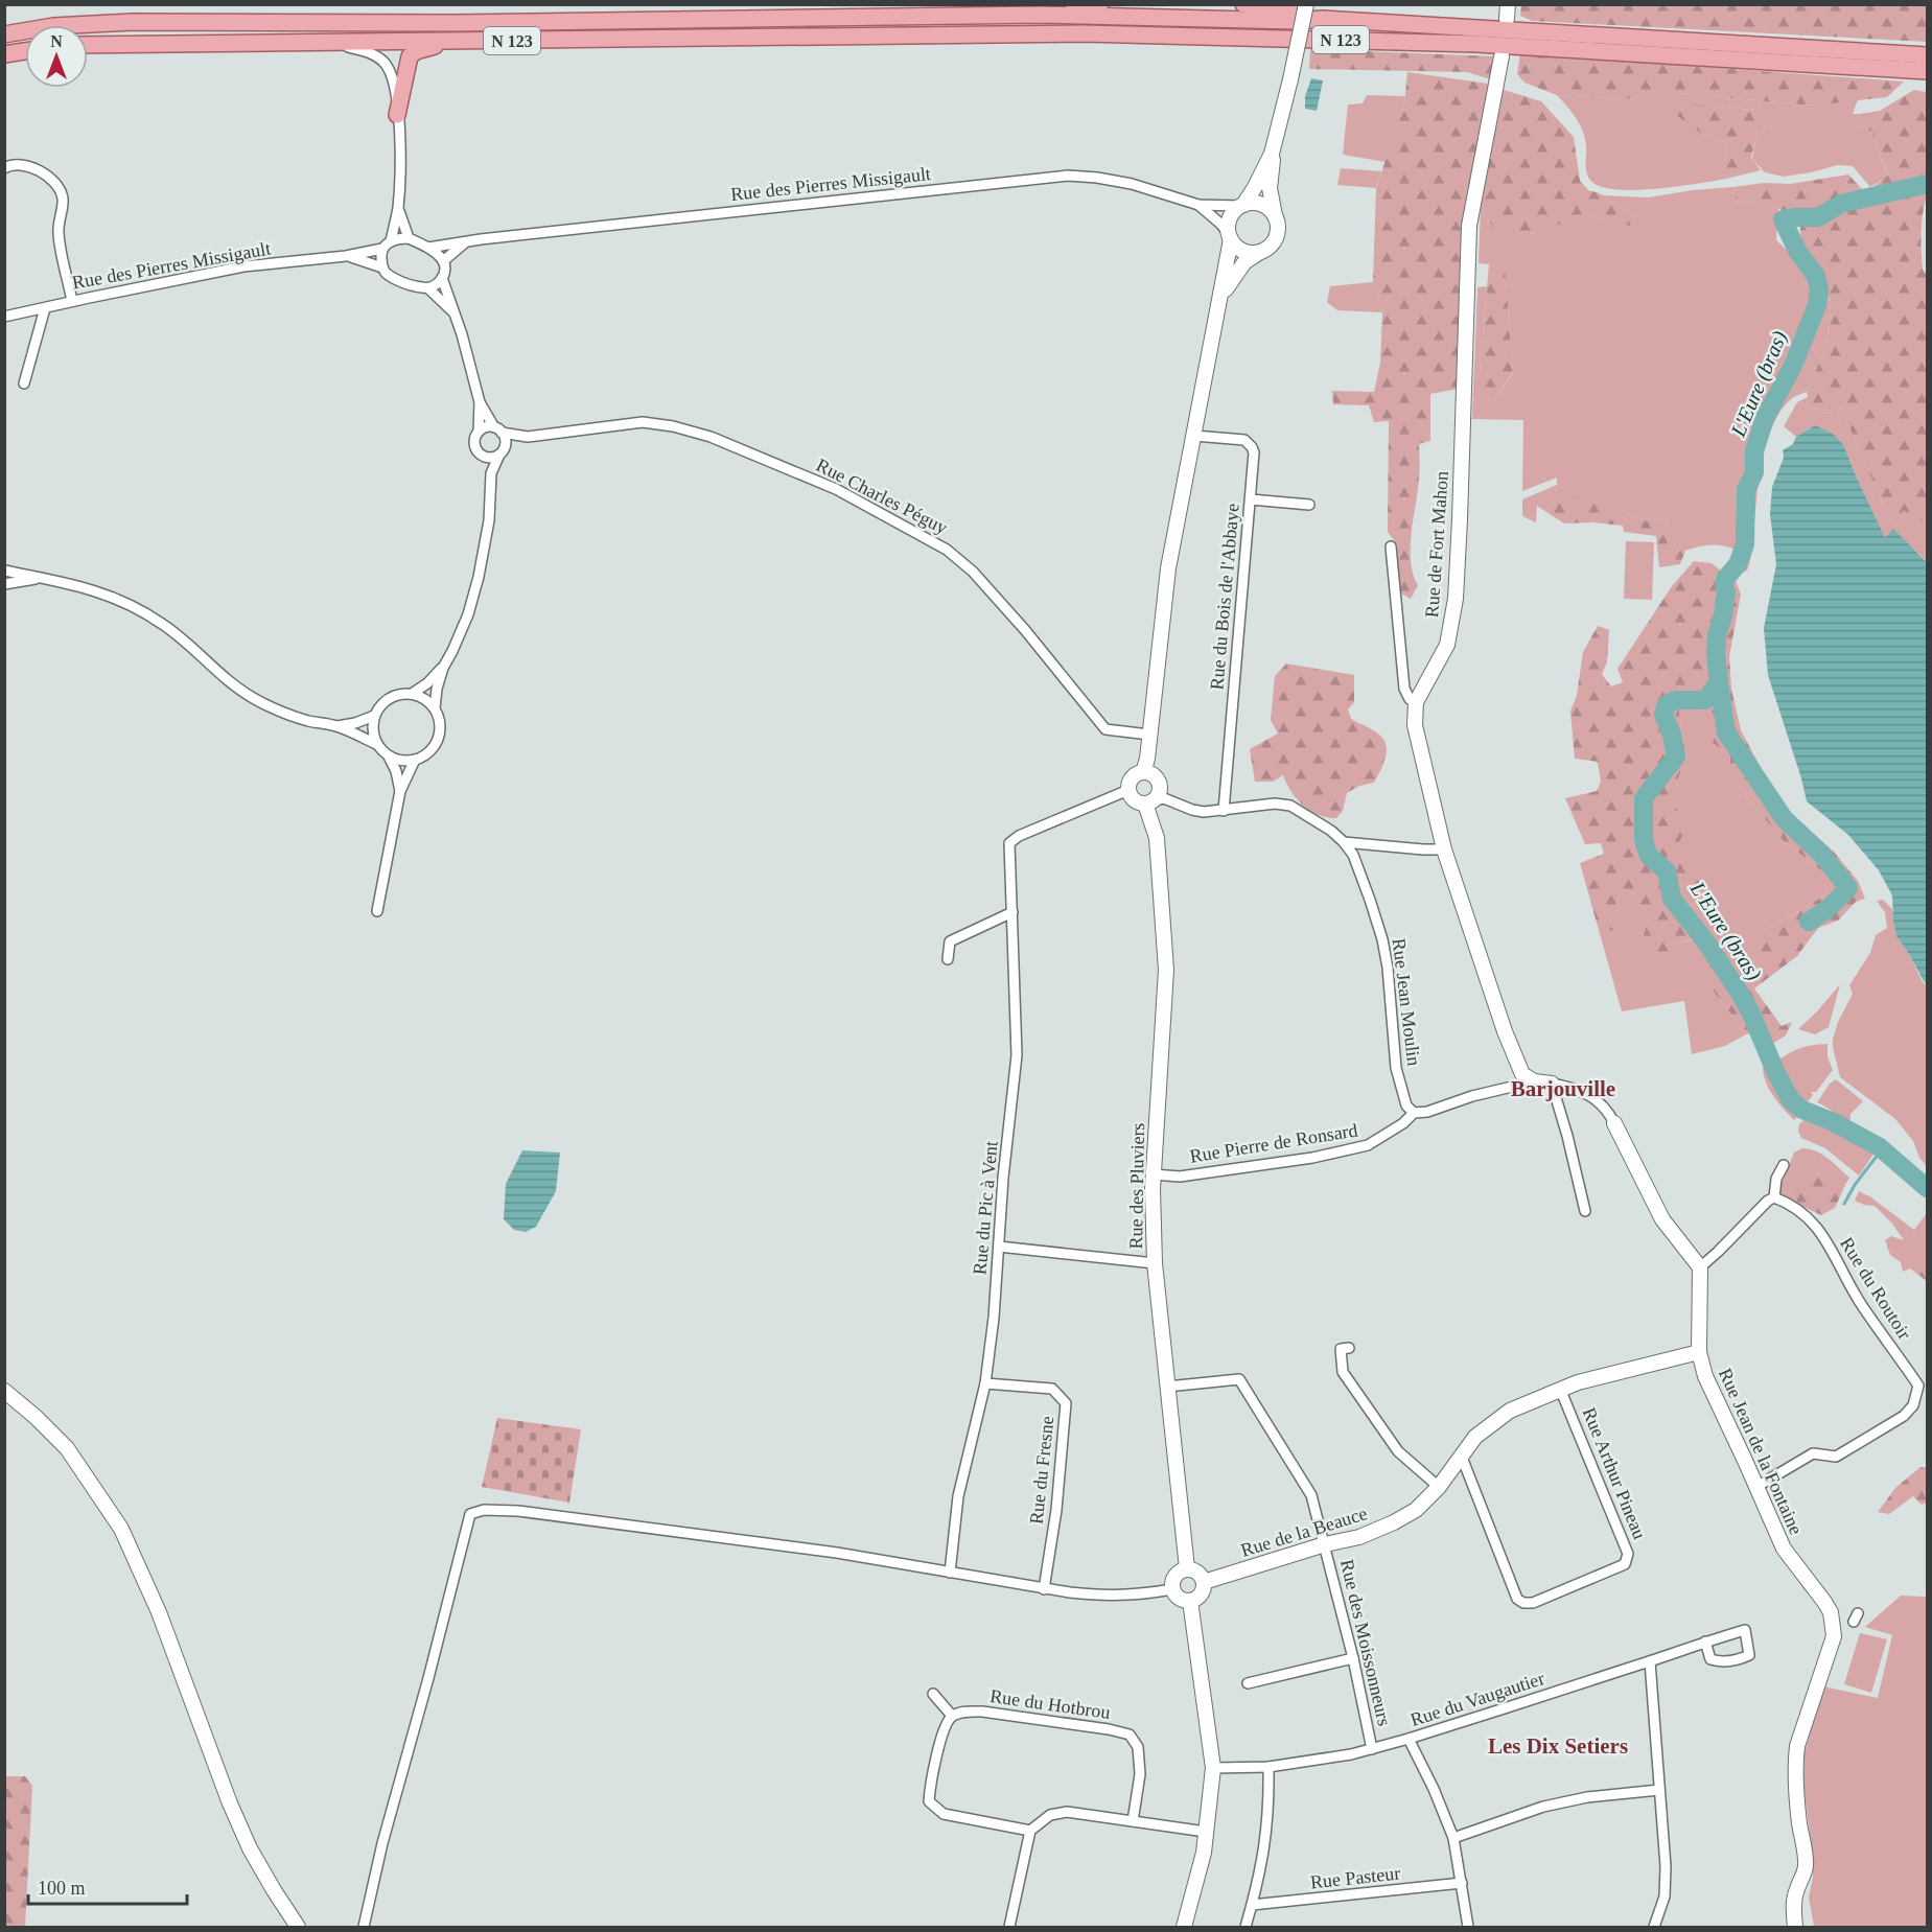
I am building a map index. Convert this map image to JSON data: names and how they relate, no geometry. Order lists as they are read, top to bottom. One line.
{"streets":{"main road":["N 123"],"street":["Rue des Pierres Missigault","Rue Charles Péguy","Rue de Fort Mahon","Rue du Bois de l'Abbaye","Rue Jean Moulin","Rue Pierre de Ronsard","Rue des Pluviers","Rue du Pic à Vent","Rue du Routoir","Rue Jean de la Fontaine","Rue du Fresne","Rue Arthur Pineau","Rue de la Beauce","Rue des Moissonneurs","Rue du Vaugautier","Rue du Hotbrou","Rue Pasteur"]},"crossings":[["Rue du Bois de l'Abbaye","Rue Jean Moulin"],["Rue Jean Moulin","Rue Pierre de Ronsard"],["Rue Jean Moulin","Rue des Pluviers"],["Rue Jean Moulin","Rue du Pic à Vent"],["Rue Pierre de Ronsard","Rue des Pluviers"],["Rue des Pluviers","Rue du Pic à Vent"],["Rue des Pluviers","Rue de la Beauce"],["Rue des Pluviers","Rue des Moissonneurs"],["Rue du Pic à Vent","Rue du Fresne"],["Rue du Routoir","Rue Jean de la Fontaine"],["Rue Jean de la Fontaine","Rue de la Beauce"],["Rue Arthur Pineau","Rue de la Beauce"],["Rue de la Beauce","Rue des Moissonneurs"],["Rue des Moissonneurs","Rue du Vaugautier"]],"districts":["Barjouville","Les Dix Setiers"],"water":["L'Eure (bras)"],"scale_bar":"100 m","north":"top"}
